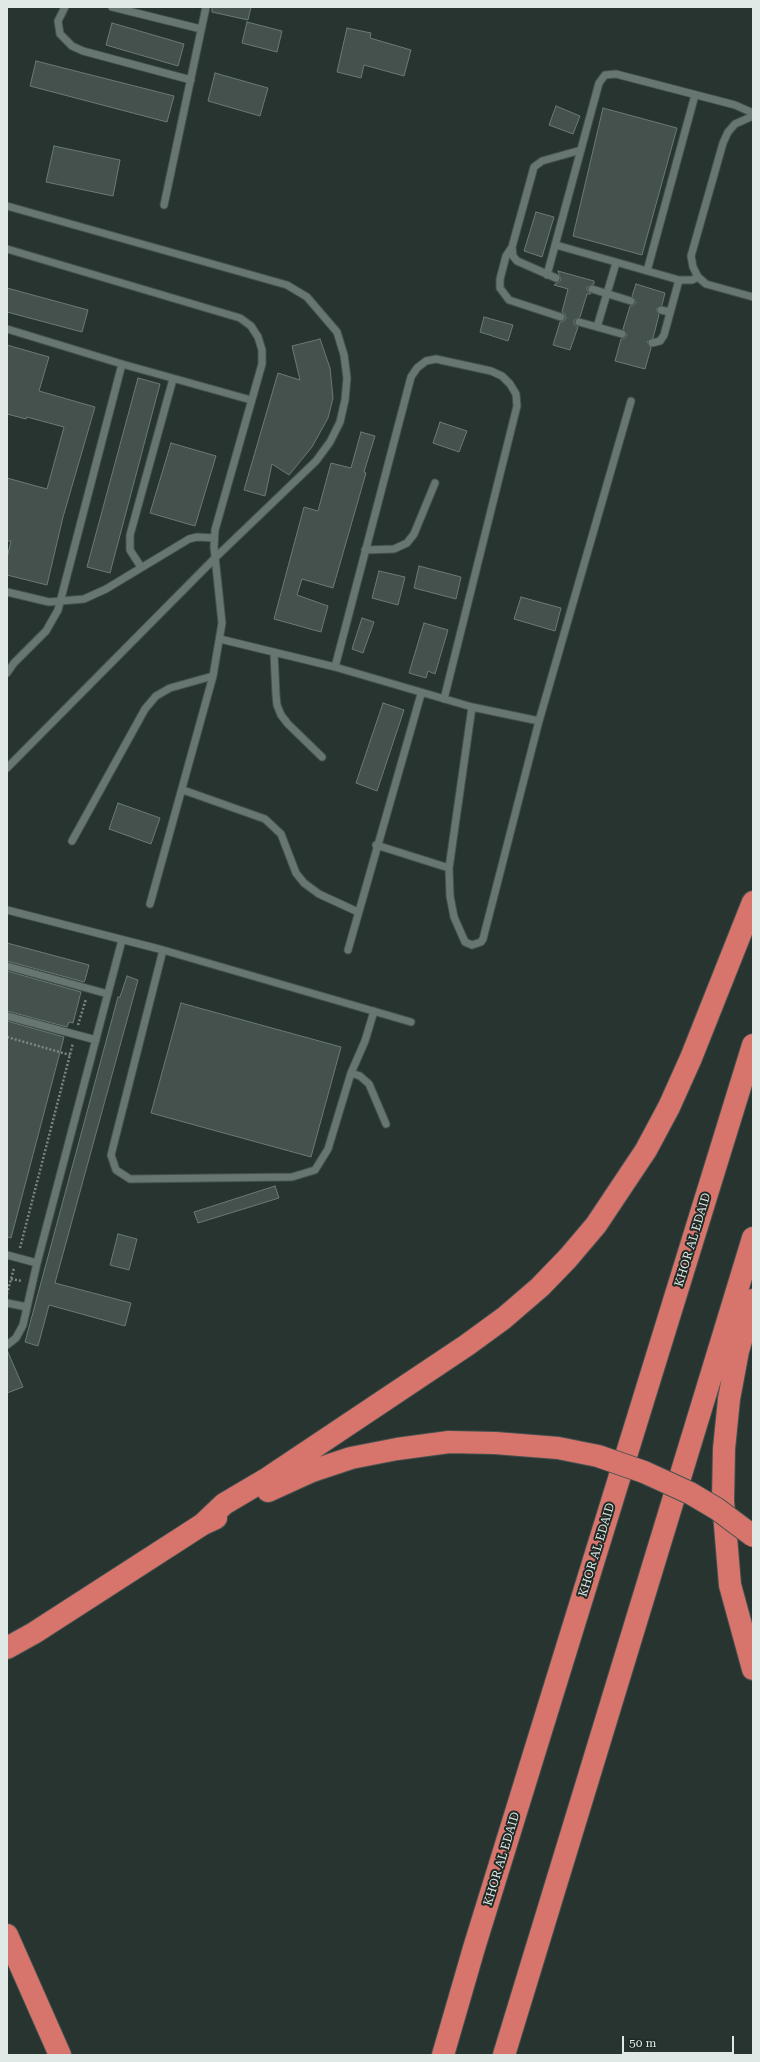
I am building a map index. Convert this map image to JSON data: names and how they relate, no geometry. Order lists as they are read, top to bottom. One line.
{"streets":{"highway":["KHOR AL EDAID"]},"scale_bar":"50 m"}
